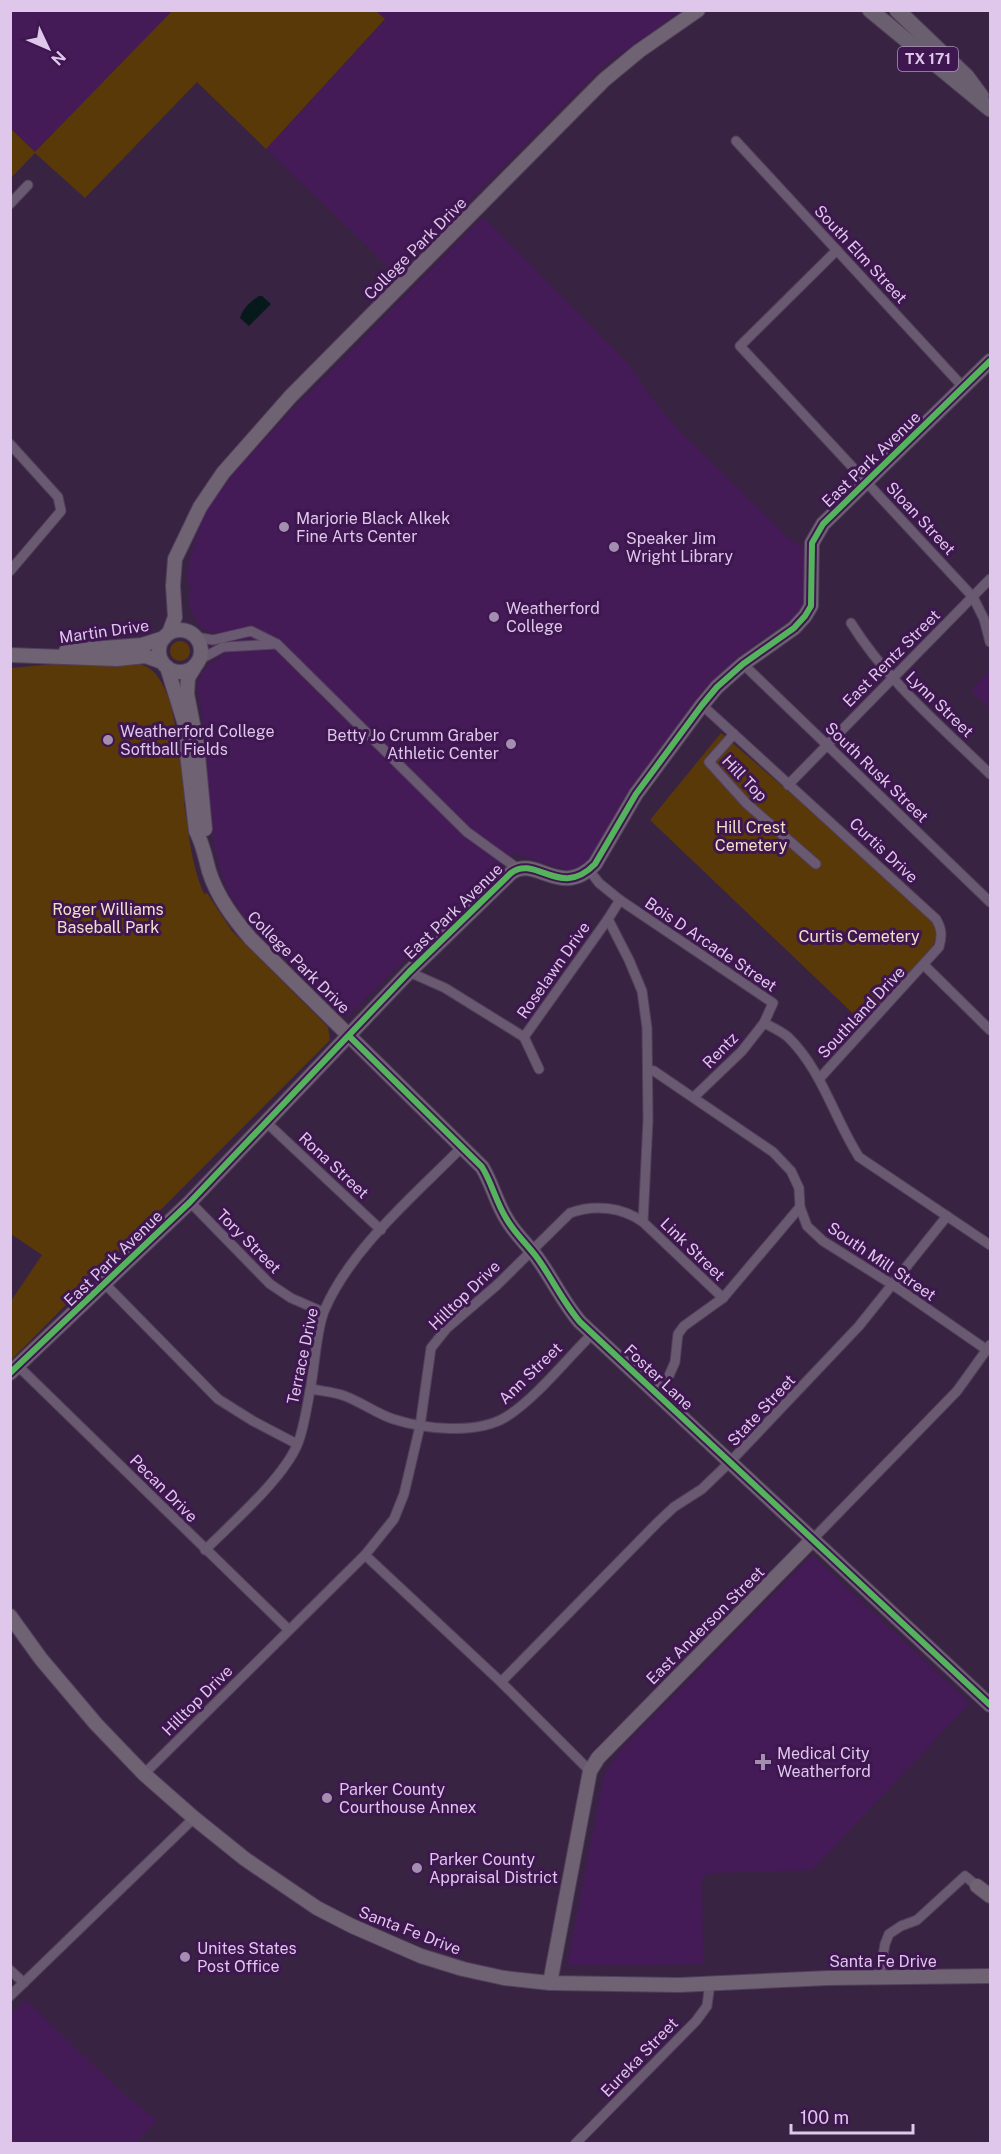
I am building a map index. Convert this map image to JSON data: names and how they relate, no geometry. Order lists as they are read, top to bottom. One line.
{"streets":{"main road":["TX 171"],"street":["College Park Drive","South Elm Street","East Park Avenue","Sloan Street","Martin Drive","East Rentz Street","Lynn Street","South Rusk Street","Hill Top","Curtis Drive","Bois D Arcade Street","Roselawn Drive","Southland Drive","Rentz","Rona Street","Tory Street","Link Street","South Mill Street","Hilltop Drive","Terrace Drive","Ann Street","Foster Lane","State Street","Pecan Drive","East Anderson Street","Santa Fe Drive","Eureka Street"]},"crossings":[["College Park Drive","East Park Avenue"],["College Park Drive","Martin Drive"],["College Park Drive","Foster Lane"],["South Elm Street","East Park Avenue"],["South Elm Street","Sloan Street"],["East Park Avenue","Sloan Street"],["East Park Avenue","South Rusk Street"],["East Park Avenue","Curtis Drive"],["East Park Avenue","Bois D Arcade Street"],["East Park Avenue","Roselawn Drive"],["East Park Avenue","Rona Street"],["East Park Avenue","Tory Street"],["East Park Avenue","Foster Lane"],["East Park Avenue","Pecan Drive"],["Sloan Street","East Rentz Street"],["East Rentz Street","Lynn Street"],["East Rentz Street","South Rusk Street"],["East Rentz Street","Curtis Drive"],["Hill Top","Curtis Drive"],["Curtis Drive","Southland Drive"],["Bois D Arcade Street","Roselawn Drive"],["Bois D Arcade Street","Rentz"],["Rentz","South Mill Street"],["Rona Street","Terrace Drive"],["Tory Street","Terrace Drive"],["Link Street","Hilltop Drive"],["South Mill Street","State Street"],["South Mill Street","East Anderson Street"],["Hilltop Drive","Ann Street"],["Hilltop Drive","Foster Lane"],["Hilltop Drive","Pecan Drive"],["Hilltop Drive","Santa Fe Drive"],["Terrace Drive","Ann Street"],["Terrace Drive","Foster Lane"],["Terrace Drive","Pecan Drive"],["Ann Street","Foster Lane"],["Foster Lane","State Street"],["Foster Lane","East Anderson Street"],["East Anderson Street","Santa Fe Drive"],["Santa Fe Drive","Eureka Street"]],"parks":["Hill Crest Cemetery","Roger Williams Baseball Park","Curtis Cemetery"],"places":{"other":["Marjorie Black Alkek Fine Arts Center","Speaker Jim Wright Library","Weatherford College","Weatherford College Softball Fields","Betty Jo Crumm Graber Athletic Center","Parker County Courthouse Annex","Parker County Appraisal District","Unites States Post Office"],"health":["Medical City Weatherford"]},"scale_bar":"100 m","north":"bottom right"}
